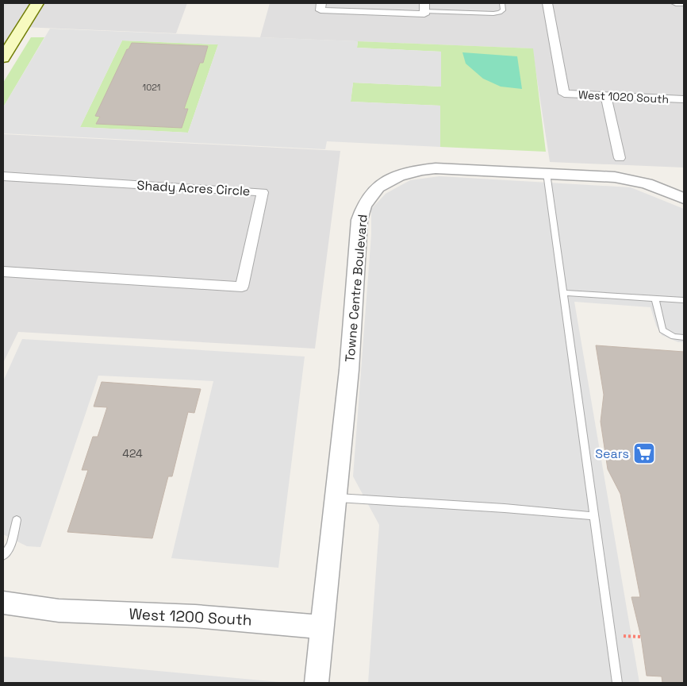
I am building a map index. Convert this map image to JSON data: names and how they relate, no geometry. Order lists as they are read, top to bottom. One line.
{"streets":{"street":["West 1020 South","Shady Acres Circle","Towne Centre Boulevard","West 1200 South"]},"crossings":[["Towne Centre Boulevard","West 1200 South"]],"places":{"supermarket":["Sears"]},"house_numbers":["1021","424"]}
